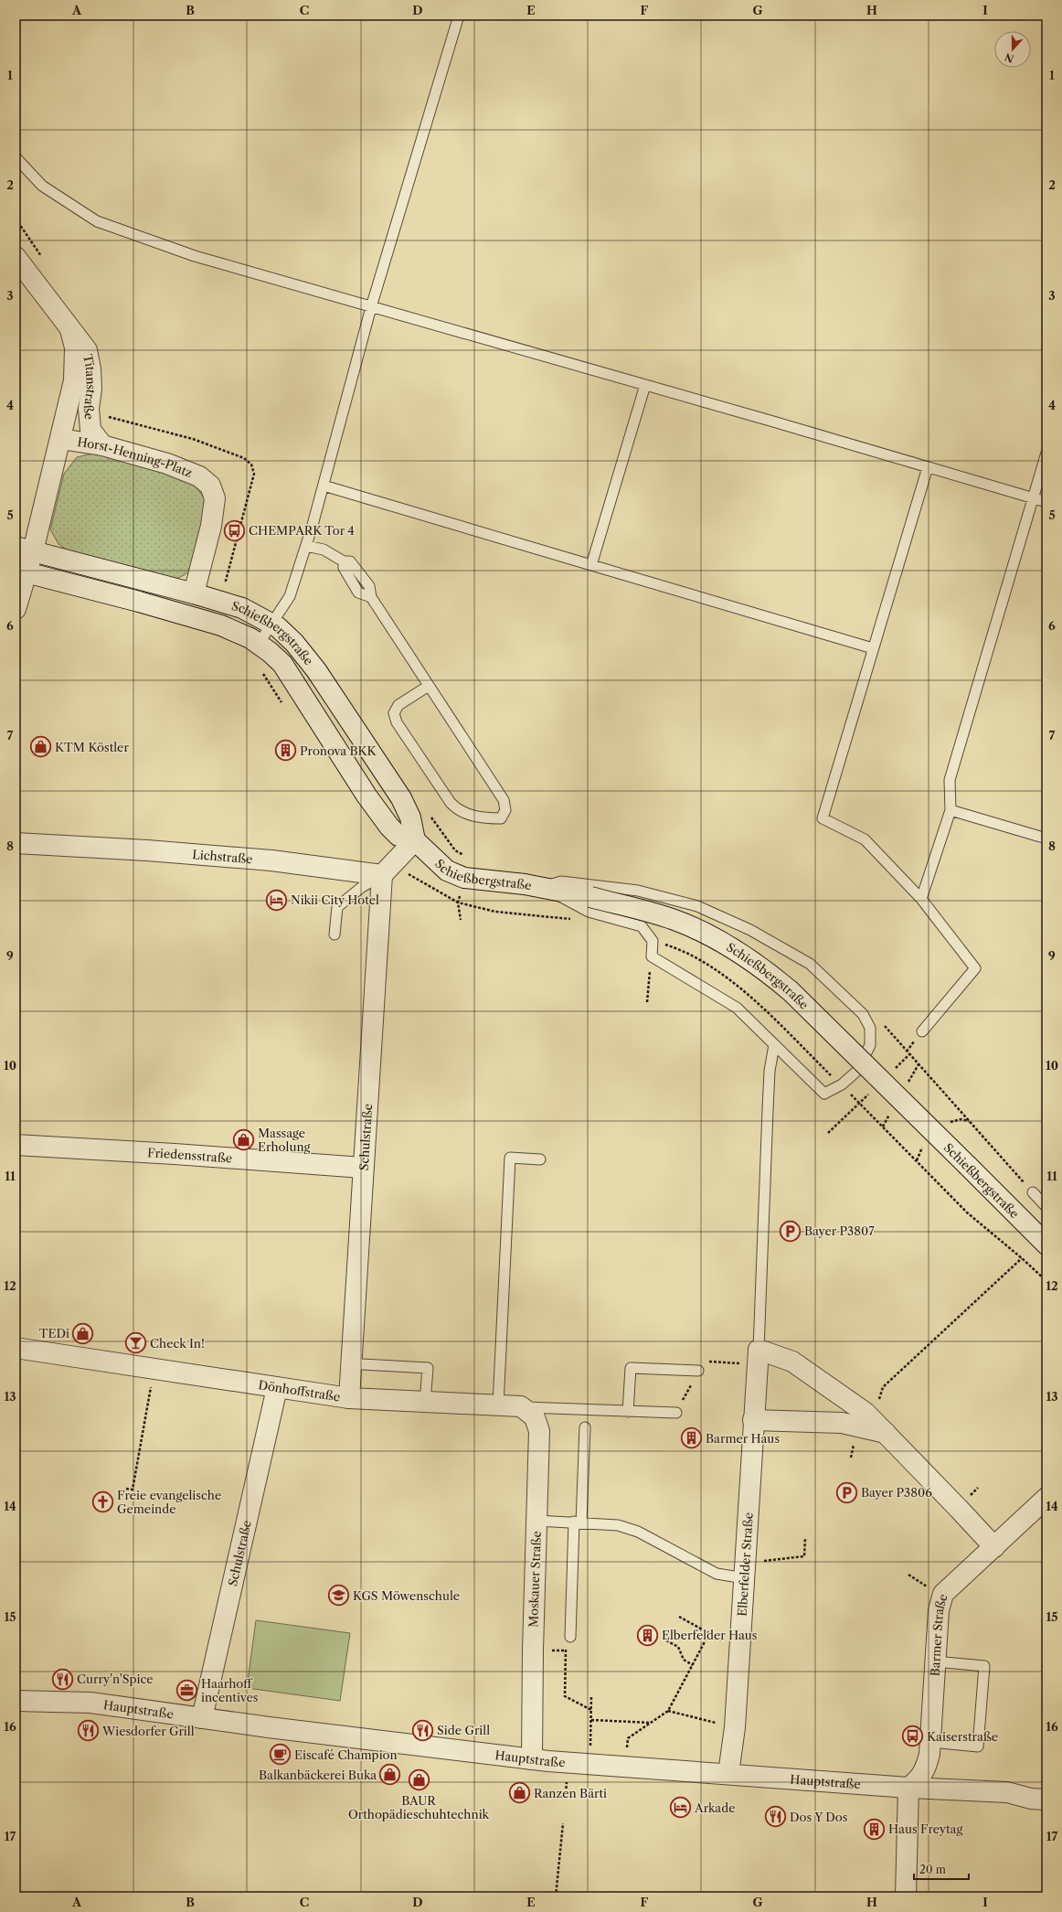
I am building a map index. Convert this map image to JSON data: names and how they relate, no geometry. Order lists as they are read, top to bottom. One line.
{"streets":{"street":["Titanstraße","Horst-Henning-Platz","Schießbergstraße","Lichstraße","Schulstraße","Friedensstraße","Dönhoffstraße","Elberfelder Straße","Moskauer Straße","Barmer Straße","Hauptstraße"]},"crossings":[["Titanstraße","Horst-Henning-Platz"],["Horst-Henning-Platz","Schießbergstraße"],["Lichstraße","Schulstraße"],["Schulstraße","Friedensstraße"],["Schulstraße","Dönhoffstraße"],["Schulstraße","Hauptstraße"],["Dönhoffstraße","Moskauer Straße"],["Elberfelder Straße","Hauptstraße"],["Moskauer Straße","Hauptstraße"],["Barmer Straße","Hauptstraße"]],"places":{"bus stop":["CHEMPARK Tor 4","Kaiserstraße"],"shop":["KTM Köstler","Massage Erholung","TEDi","Balkanbäckerei Buka","BAUR Orthopädieschuhtechnik","Ranzen Bärti"],"building":["Pronova BKK","Barmer Haus","Elberfelder Haus","Haus Freytag"],"hotel":["Nikii City Hotel","Arkade"],"parking":["Bayer P3807","Bayer P3806"],"bar":["Check In!"],"church":["Freie evangelische Gemeinde"],"school or university":["KGS Möwenschule"],"restaurant":["Curry'n'Spice","Side Grill","Wiesdorfer Grill","Dos Y Dos"],"office":["Haarhoff incentives"],"cafe":["Eiscafé Champion"]},"scale_bar":"20 m","north":"bottom","grid":{"columns":["A","B","C","D","E","F","G","H","I"],"rows":["1","2","3","4","5","6","7","8","9","10","11","12","13","14","15","16","17"]}}
